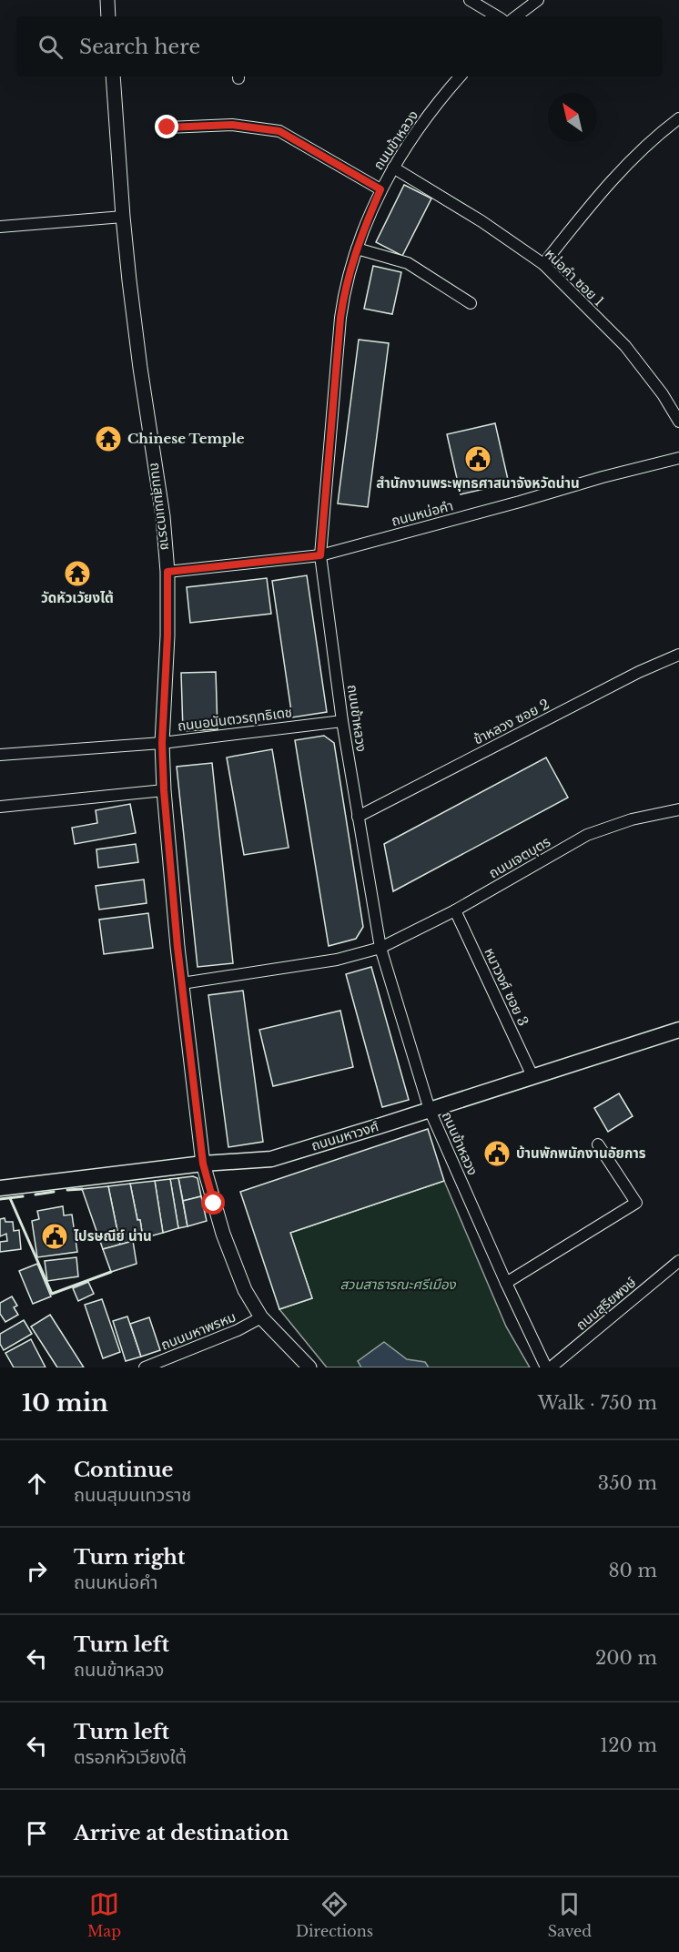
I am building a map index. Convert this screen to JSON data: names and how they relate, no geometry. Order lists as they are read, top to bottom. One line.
{"streets":{"main road":["ถนนมหาวงศ์"],"street":["ถนนข้าหลวง","หน่อคำ ซอย 1","ถนนสุมนเทวราช","ถนนหน่อคำ","ถนนอนันตวรฤทธิเดช","ข้าหลวง ซอย 2","ถนนเจตบุตร","หมาวงศ์ ซอย 3","ถนนสุริยพงษ์","ถนนมหาพรหม"]},"crossings":[["ถนนข้าหลวง","หน่อคำ ซอย 1"],["ถนนข้าหลวง","ถนนหน่อคำ"],["ถนนข้าหลวง","ถนนอนันตวรฤทธิเดช"],["ถนนข้าหลวง","ข้าหลวง ซอย 2"],["ถนนข้าหลวง","ถนนเจตบุตร"],["ถนนข้าหลวง","ถนนมหาวงศ์"],["ถนนข้าหลวง","ถนนสุริยพงษ์"],["ถนนสุมนเทวราช","ถนนหน่อคำ"],["ถนนสุมนเทวราช","ถนนอนันตวรฤทธิเดช"],["ถนนสุมนเทวราช","ถนนเจตบุตร"],["ถนนสุมนเทวราช","ถนนมหาวงศ์"],["ถนนสุมนเทวราช","ถนนมหาพรหม"],["ถนนเจตบุตร","หมาวงศ์ ซอย 3"],["หมาวงศ์ ซอย 3","ถนนมหาวงศ์"]],"parks":["สวนสาธารณะศรีเมือง"],"places":{"temple":["Chinese Temple","วัดหัวเวัยงไต้"],"public building":["สำนักงานพระพุทธศาสนาจังหวัดน่าน","บ้านพักพนักงานอัยการ","ไปรษณีย์ น่าน"]},"north":"top left","page":{"search":"Search here","heading":["10 min","Walk · 750 m"],"list":[["Continue","ถนนสุมนเทวราช","350 m"],["Turn right","ถนนหน่อคำ","80 m"],["Turn left","ถนนข้าหลวง","200 m"],["Turn left","ตรอกหัวเวียงใต้","120 m"],"Arrive at destination"],"nav":["Map","Directions","Saved"]}}
